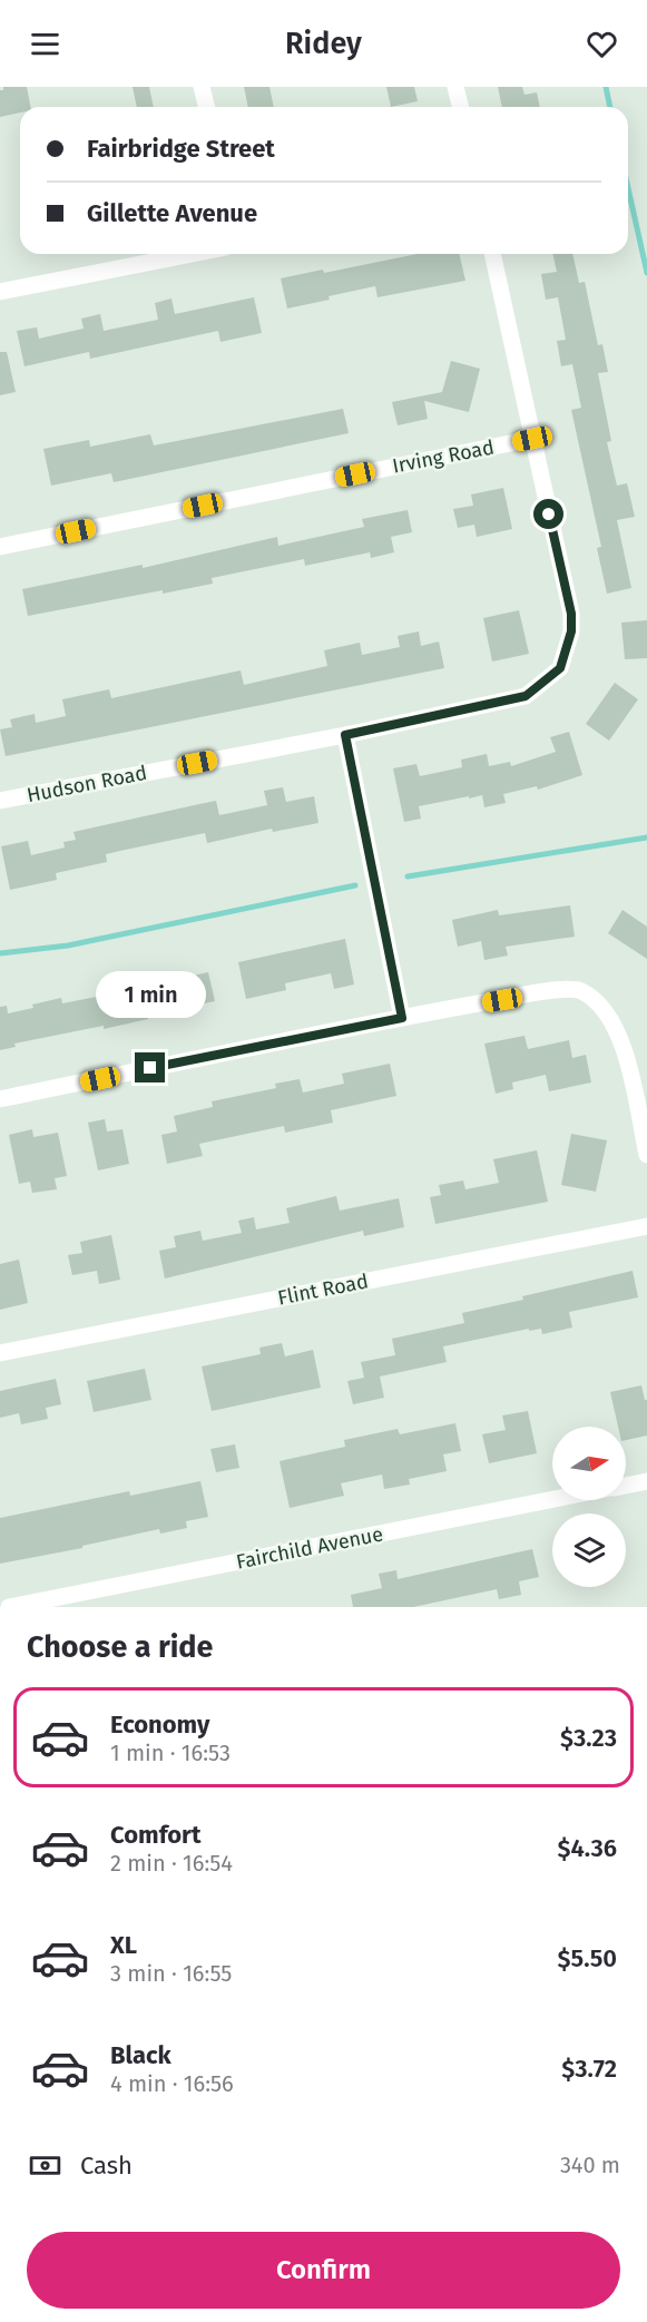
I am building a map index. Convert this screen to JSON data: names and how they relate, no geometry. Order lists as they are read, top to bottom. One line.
{"streets":{"street":["Irving Road","Hudson Road","Flint Road","Fairchild Avenue"]},"crossings":[["Irving Road","Hudson Road"]],"north":"right","page":{"header":"Ridey","banner":["Fairbridge Street","Gillette Avenue"],"bubble":"1 min","heading":"Choose a ride","list":[{"name":"Economy","note":"1 min · 16:53","value":"$3.23"},{"name":"Comfort","note":"2 min · 16:54","value":"$4.36"},{"name":"XL","note":"3 min · 16:55","value":"$5.50"},{"name":"Black","note":"4 min · 16:56","value":"$3.72"}],"pay":["Cash","340 m"],"buttons":"Confirm"}}
